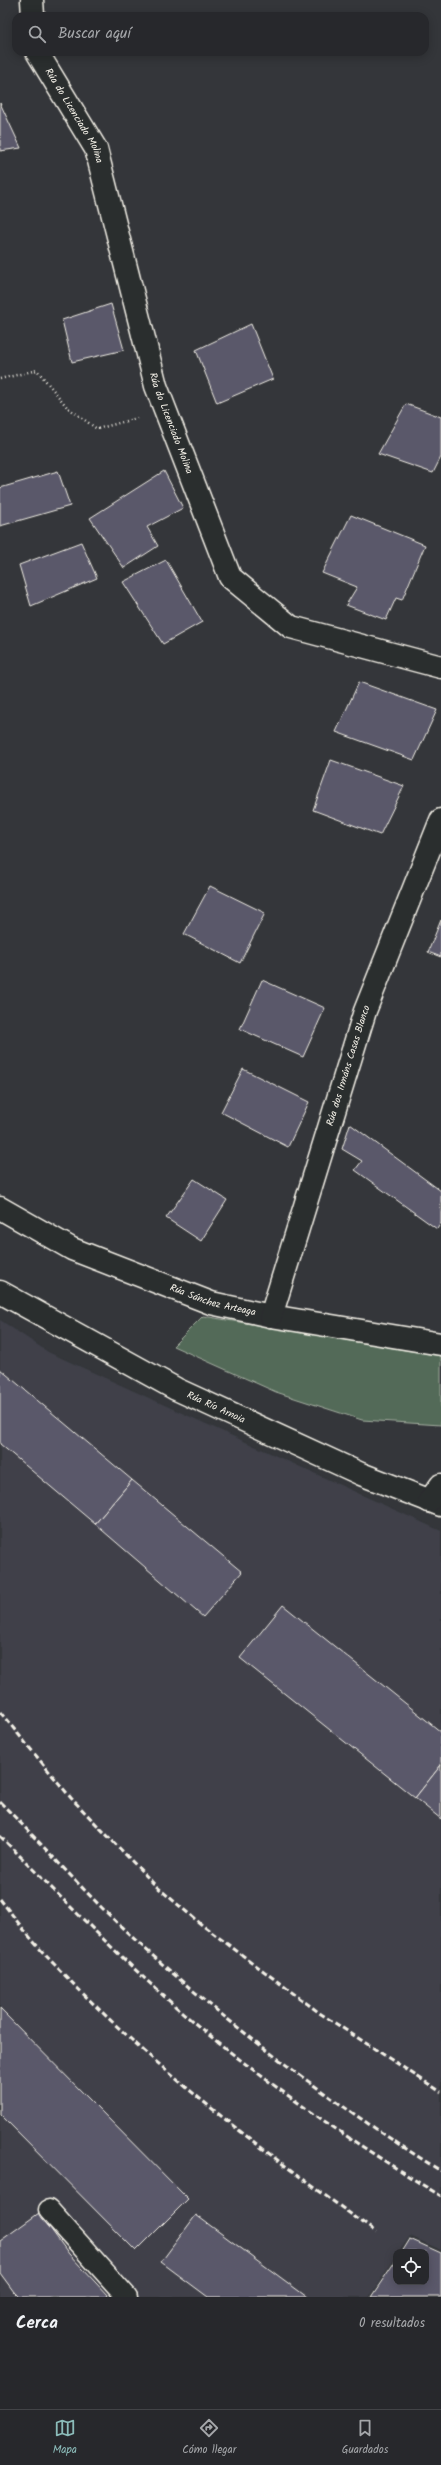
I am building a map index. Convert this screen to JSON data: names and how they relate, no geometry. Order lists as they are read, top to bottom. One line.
{"streets":{"street":["Rúa do Licenciado Molina","Rúa dos Irmáns Casas Blanco","Rúa Sánchez Arteaga","Rúa Río Arnoia"]},"crossings":[["Rúa dos Irmáns Casas Blanco","Rúa Sánchez Arteaga"]],"page":{"search":"Buscar aquí","heading":["Cerca","0 resultados"],"nav":["Mapa","Cómo llegar","Guardados"]}}
